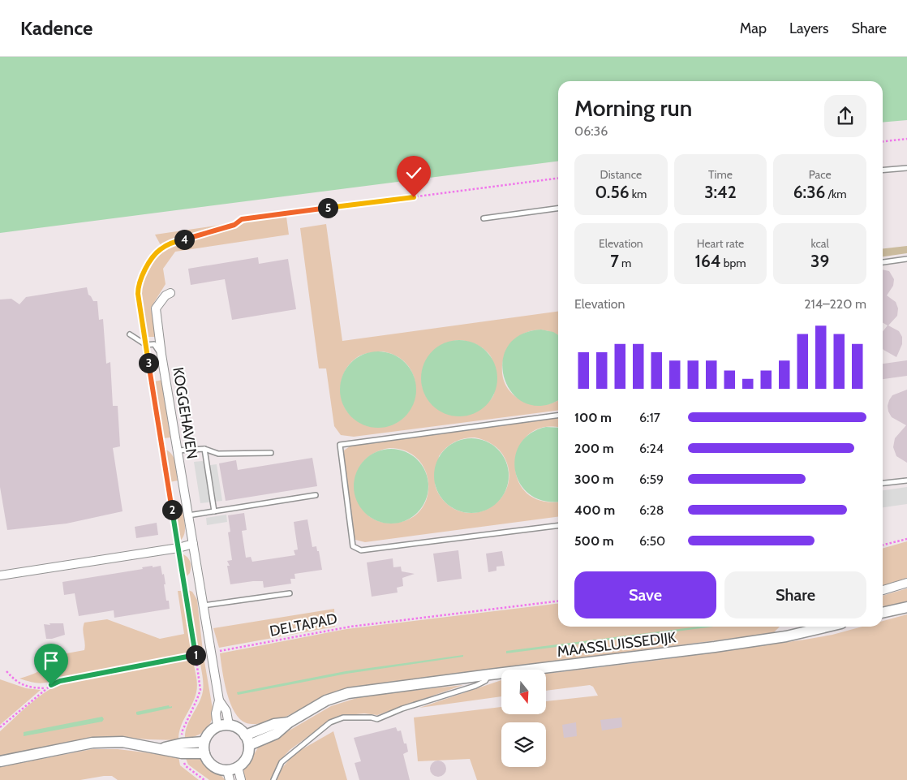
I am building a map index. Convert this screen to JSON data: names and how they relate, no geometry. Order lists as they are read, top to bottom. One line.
{"streets":{"street":["KOGGEHAVEN","MAASSLUISSEDIJK"],"path":["DELTAPAD"]},"crossings":[["KOGGEHAVEN","DELTAPAD"],["KOGGEHAVEN","MAASSLUISSEDIJK"]],"north":"bottom","page":{"header":"Kadence","nav":["Map","Layers","Share"],"heading":["Morning run","06:36"],"stats":[["Distance","0.56 km"],["Time","3:42"],["Pace","6:36 /km"],["Elevation","7 m"],["Heart rate","164 bpm"],["kcal","39"]],"pins":["5","4","3","2","1"],"chart":["Elevation","214–220 m"],"list":[{"name":"100 m","note":"6:17"},{"name":"200 m","note":"6:24"},{"name":"300 m","note":"6:59"},{"name":"400 m","note":"6:28"},{"name":"500 m","note":"6:50"}],"buttons":["Save","Share"]}}
